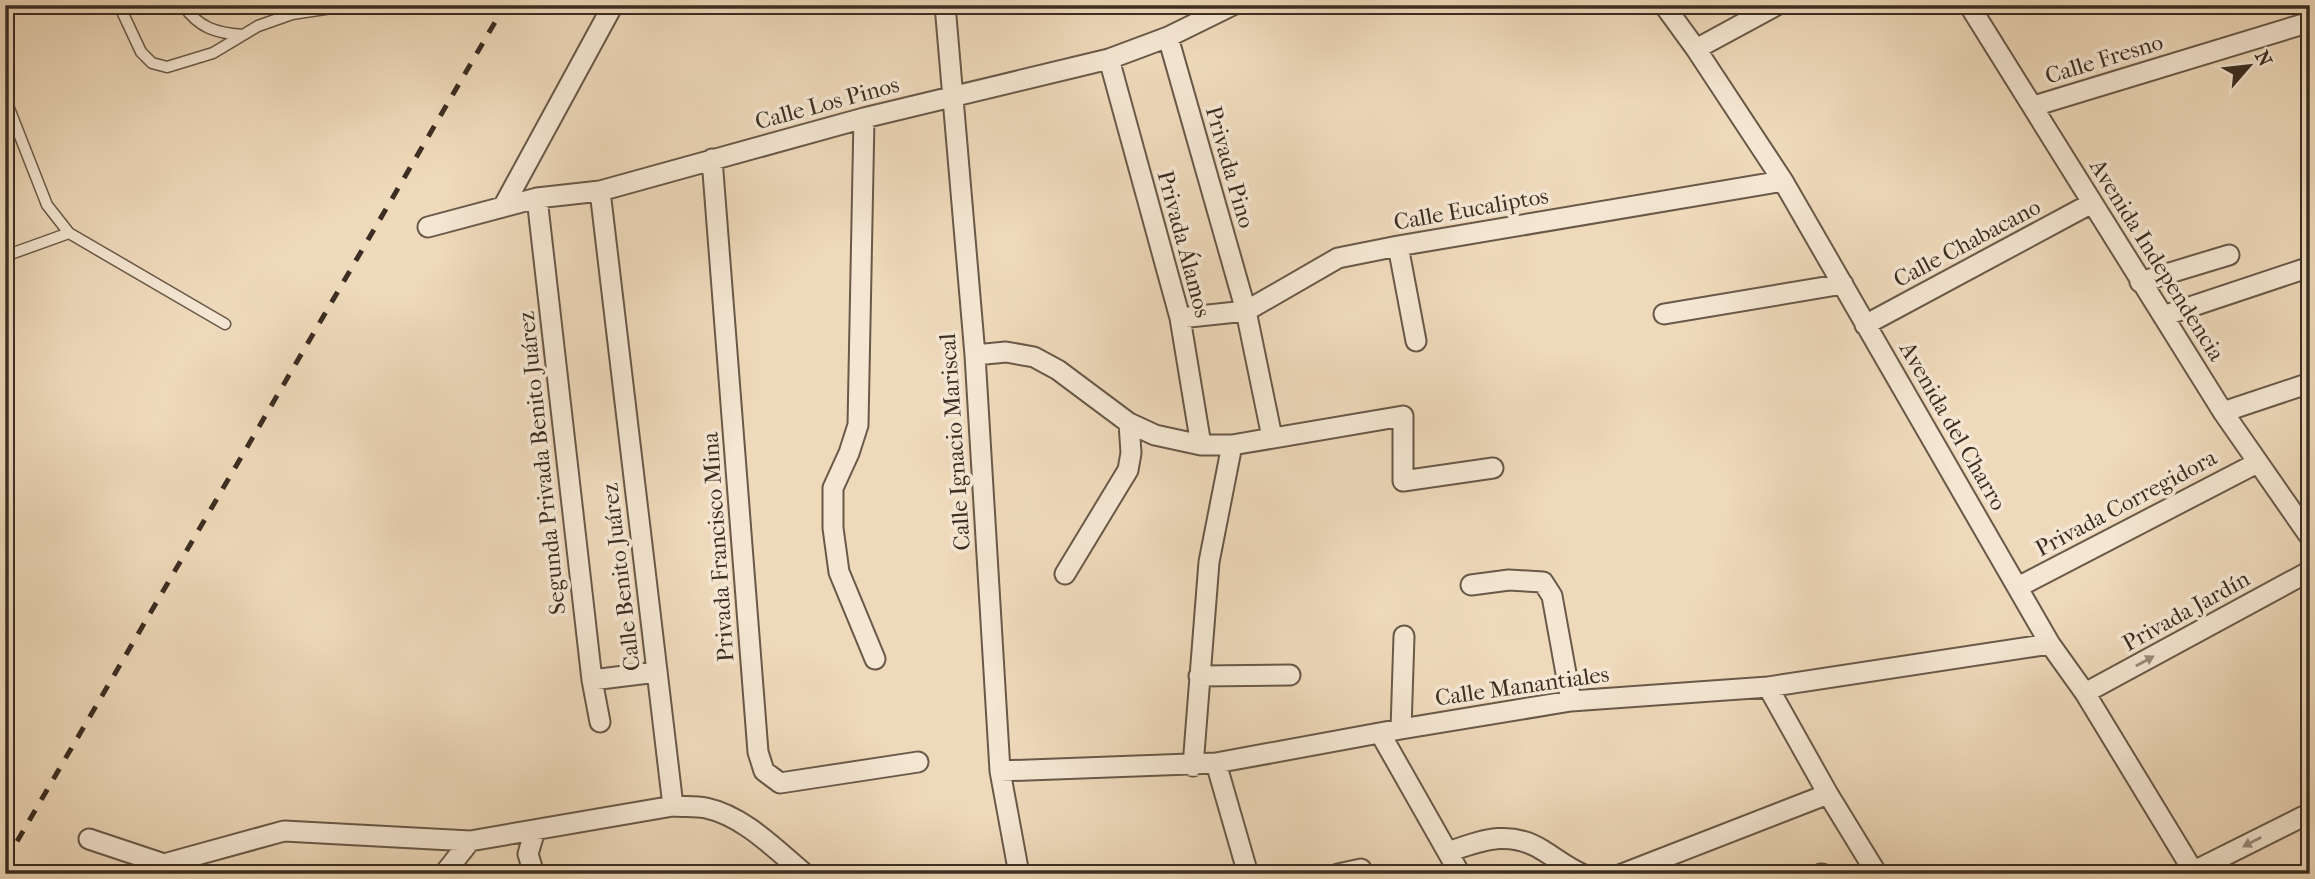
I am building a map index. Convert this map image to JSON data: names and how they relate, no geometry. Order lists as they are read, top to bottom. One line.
{"streets":{"street":["Calle Fresno","Calle Los Pinos","Privada Pino","Calle Eucaliptos","Calle Chabacano","Privada Álamos","Avenida Independencia","Avenida del Charro","Calle Ignacio Mariscal","Segunda Privada Benito Juárez","Privada Corregidora","Privada Francisco Mina","Calle Benito Juárez","Privada Jardín","Calle Manantiales"]},"crossings":[["Calle Fresno","Avenida Independencia"],["Calle Los Pinos","Privada Pino"],["Calle Los Pinos","Privada Álamos"],["Calle Los Pinos","Calle Ignacio Mariscal"],["Calle Los Pinos","Segunda Privada Benito Juárez"],["Calle Los Pinos","Privada Francisco Mina"],["Calle Los Pinos","Calle Benito Juárez"],["Privada Pino","Calle Eucaliptos"],["Calle Eucaliptos","Privada Álamos"],["Calle Eucaliptos","Avenida del Charro"],["Calle Chabacano","Avenida Independencia"],["Calle Chabacano","Avenida del Charro"],["Avenida Independencia","Privada Corregidora"],["Avenida del Charro","Privada Corregidora"],["Avenida del Charro","Privada Jardín"],["Avenida del Charro","Calle Manantiales"],["Calle Ignacio Mariscal","Calle Manantiales"]],"one_way":["Privada Jardín"],"north":"top right"}
